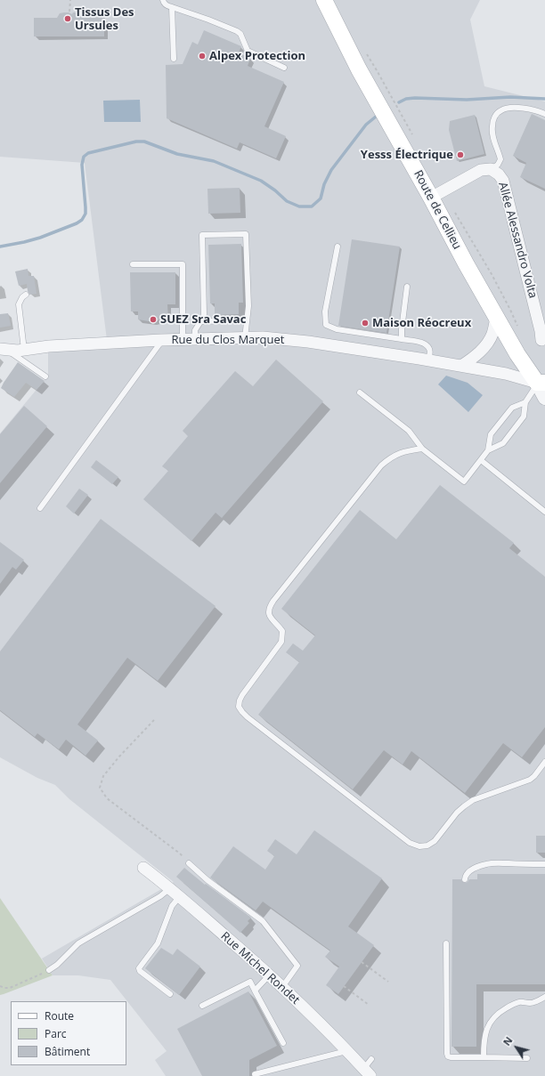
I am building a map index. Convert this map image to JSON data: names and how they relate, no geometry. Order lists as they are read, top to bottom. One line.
{"streets":{"main road":["Route de Cellieu"],"street":["Allée Alessandro Volta","Rue du Clos Marquet","Rue Michel Rondet"]},"crossings":[["Route de Cellieu","Allée Alessandro Volta"],["Route de Cellieu","Rue du Clos Marquet"]],"places":["Tissus Des Ursules","Alpex Protection","Yesss Électrique","SUEZ Sra Savac","Maison Réocreux"],"legend":["Route","Parc","Bâtiment"],"north":"top left"}
